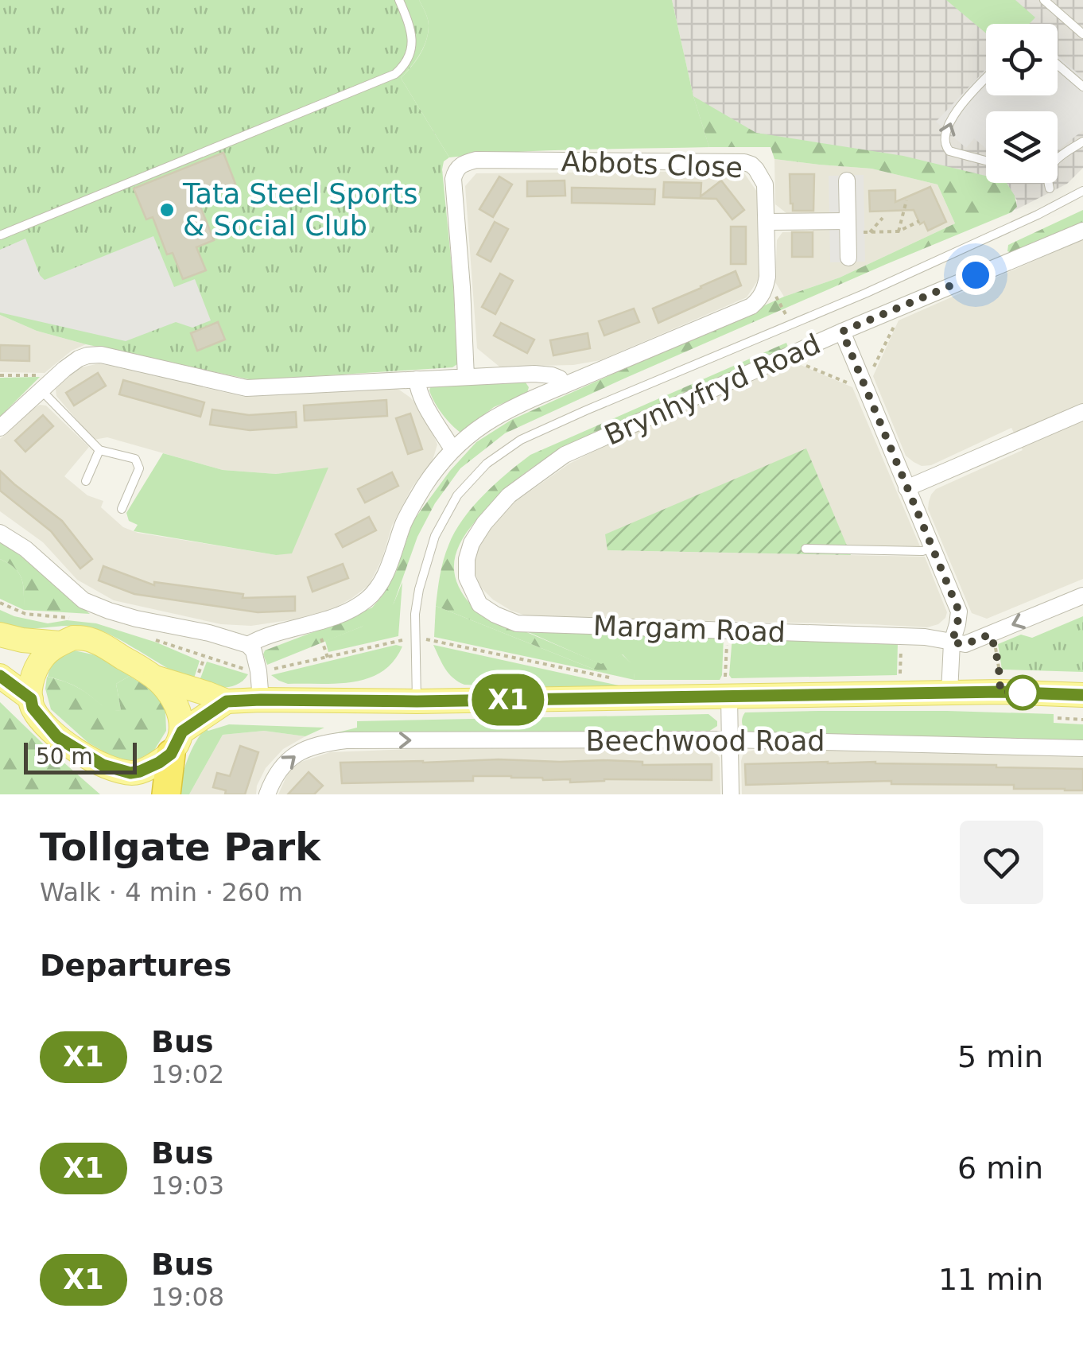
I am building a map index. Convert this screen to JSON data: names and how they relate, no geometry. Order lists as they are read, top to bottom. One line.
{"streets":{"street":["Abbots Close","Brynhyfryd Road","Margam Road","Beechwood Road"]},"crossings":[["Brynhyfryd Road","Margam Road"]],"one_way":["Beechwood Road"],"places":["Tata Steel Sports & Social Club"],"lines":["bus line X1"],"scale_bar":"50 m","page":{"on_map":"X1","scale":"50 m","heading":[["Tollgate Park","Walk · 4 min · 260 m"],"Departures"],"list":[{"mark":"X1","name":"Bus","note":"19:02","value":"5 min"},{"mark":"X1","name":"Bus","note":"19:03","value":"6 min"},{"mark":"X1","name":"Bus","note":"19:08","value":"11 min"}]}}
